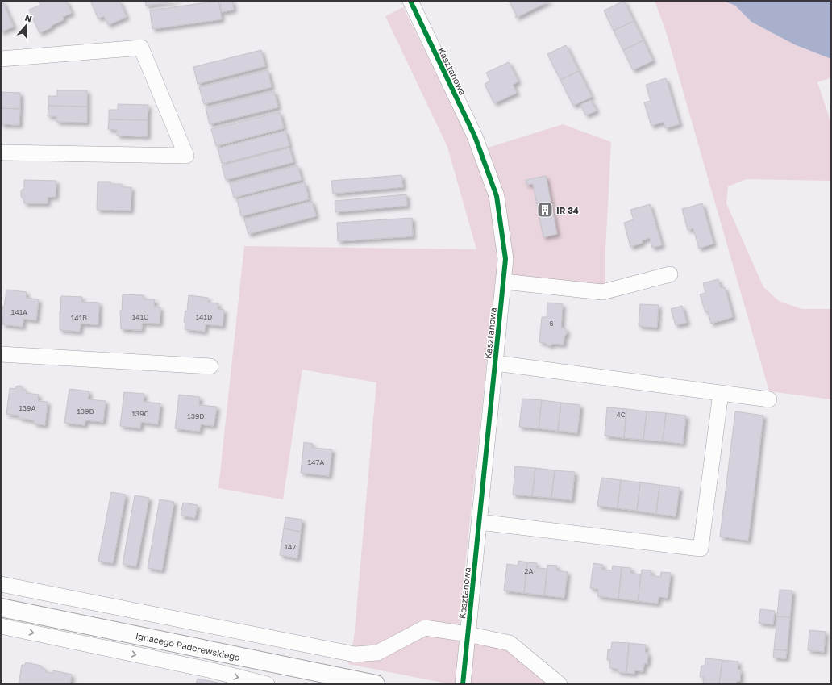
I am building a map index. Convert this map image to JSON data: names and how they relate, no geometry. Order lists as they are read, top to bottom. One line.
{"streets":{"main road":["Ignacego Paderewskiego"],"street":["Kasztanowa"]},"places":{"building":["IR 34"]},"house_numbers":["141A","141C","141D","141B","6","139A","139B","139C","4C","139D","147A","147","2A"],"north":"top"}
